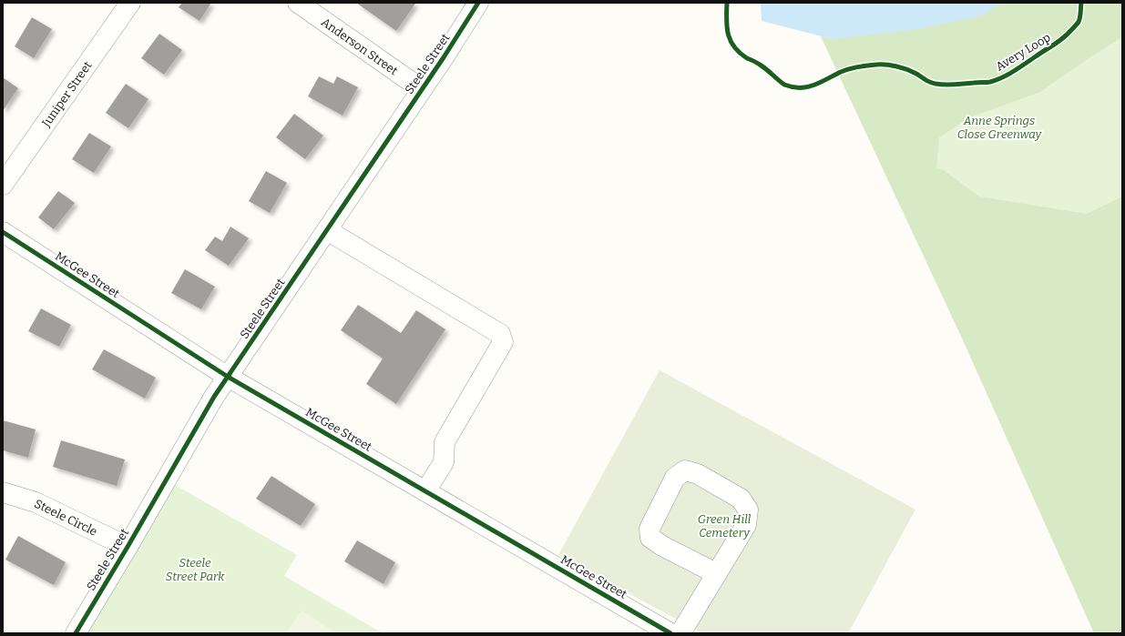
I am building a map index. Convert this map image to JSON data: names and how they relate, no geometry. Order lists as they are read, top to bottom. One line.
{"streets":{"street":["Anderson Street","Steele Street","Juniper Street","McGee Street","Steele Circle"],"cycle path":["Avery Loop"]},"crossings":[["Anderson Street","Steele Street"],["Steele Street","McGee Street"],["Steele Street","Steele Circle"]],"parks":["Anne Springs Close Greenway","Green Hill Cemetery","Steele Street Park"]}
